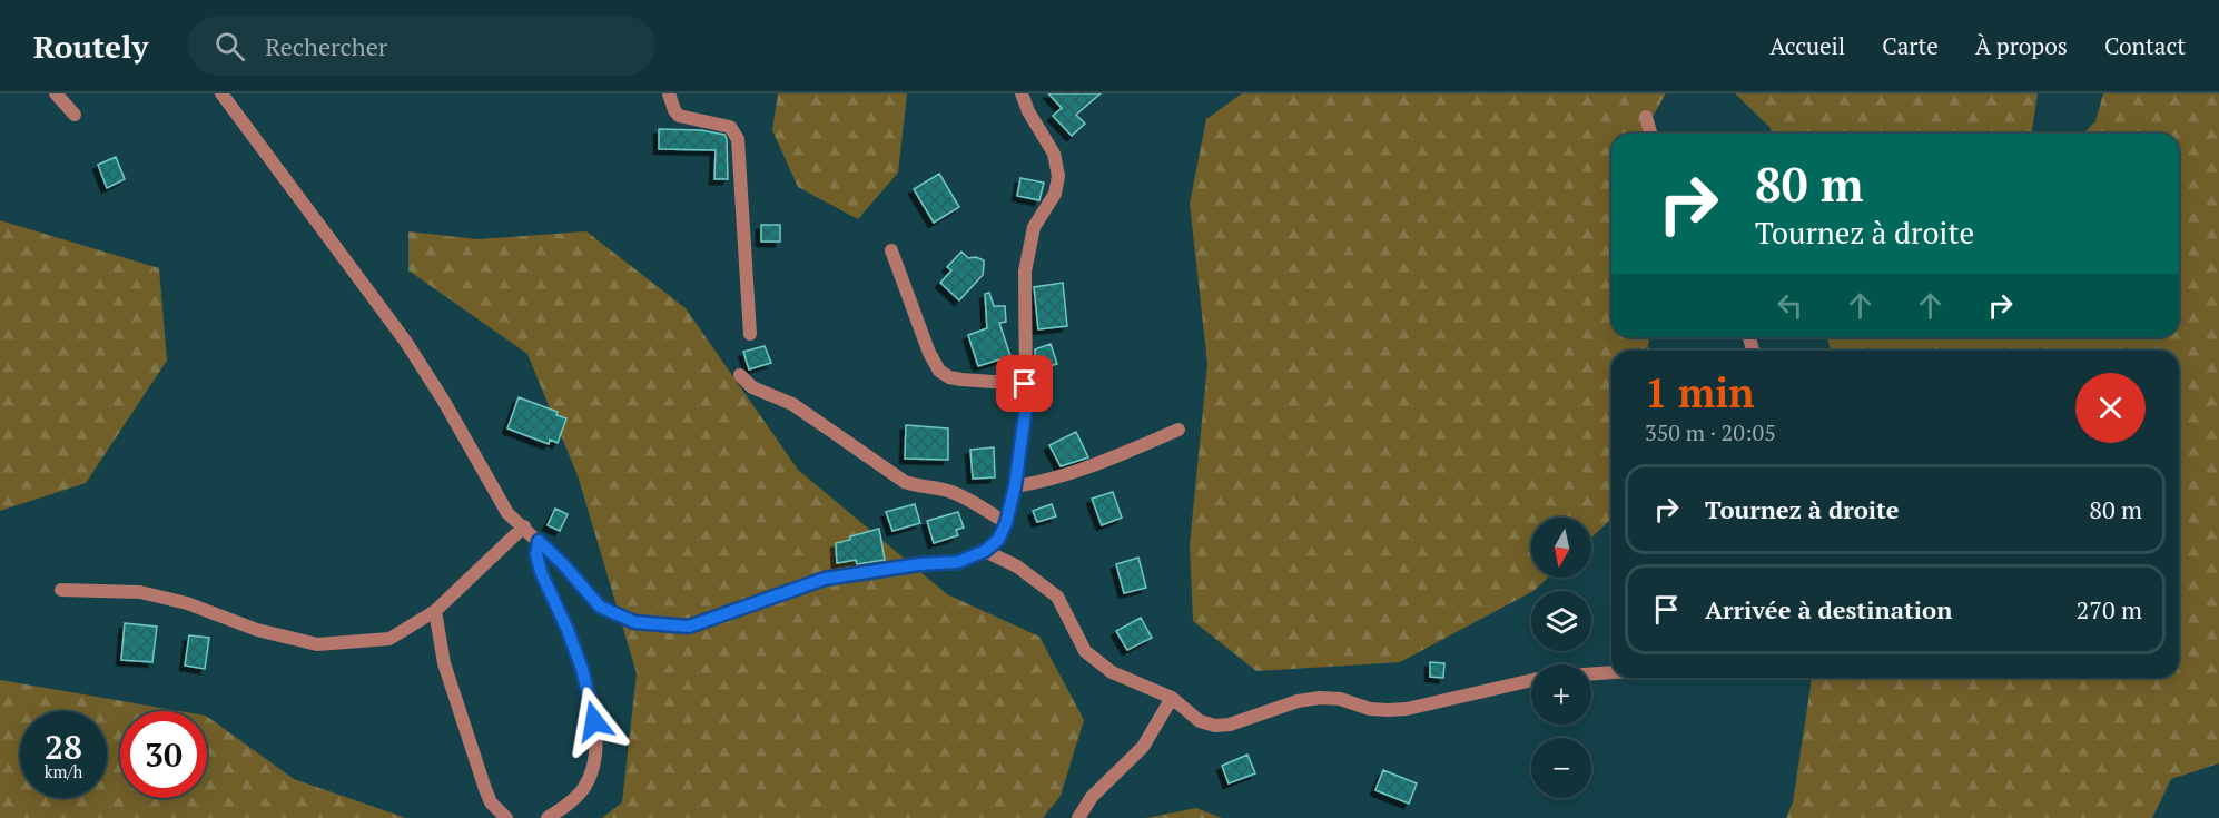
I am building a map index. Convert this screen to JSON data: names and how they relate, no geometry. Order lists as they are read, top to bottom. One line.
{"north":"bottom","page":{"header":"Routely","search":"Rechercher","nav":["Accueil","Carte","À propos","Contact"],"turn":["80 m","Tournez à droite"],"heading":["1 min","350 m · 20:05"],"list":[{"name":"Tournez à droite","value":"80 m"},{"name":"Arrivée à destination","value":"270 m"}],"map_buttons":["+","−"],"speed":"28 km/h","limit":"30"}}
